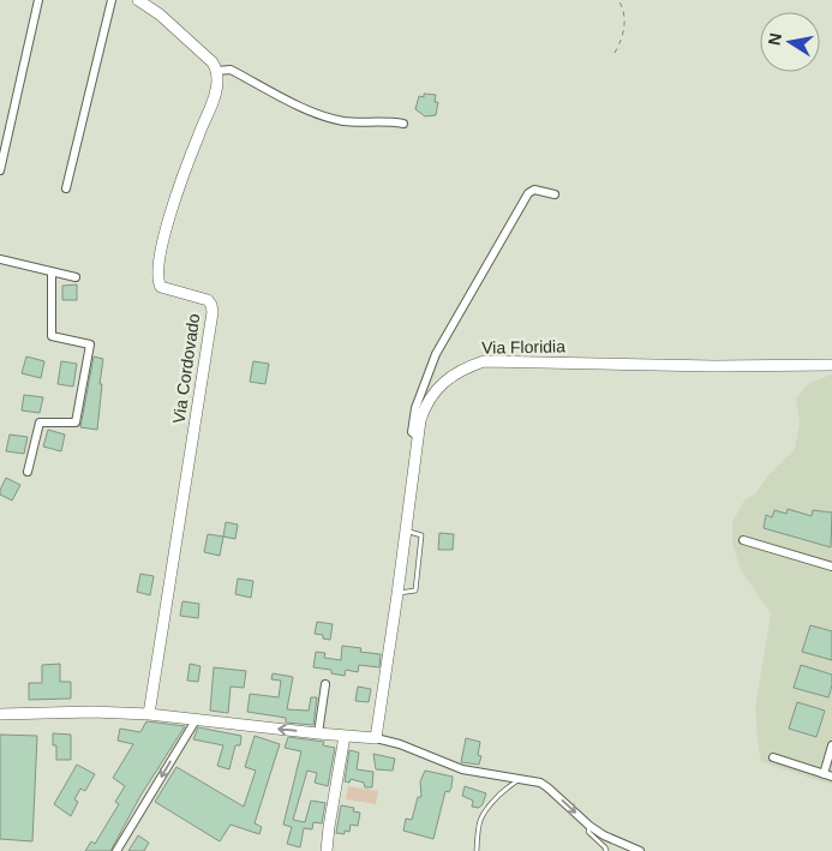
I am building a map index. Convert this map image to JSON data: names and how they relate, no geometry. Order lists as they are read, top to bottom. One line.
{"streets":{"street":["Via Floridia","Via Cordovado"]},"north":"left"}
